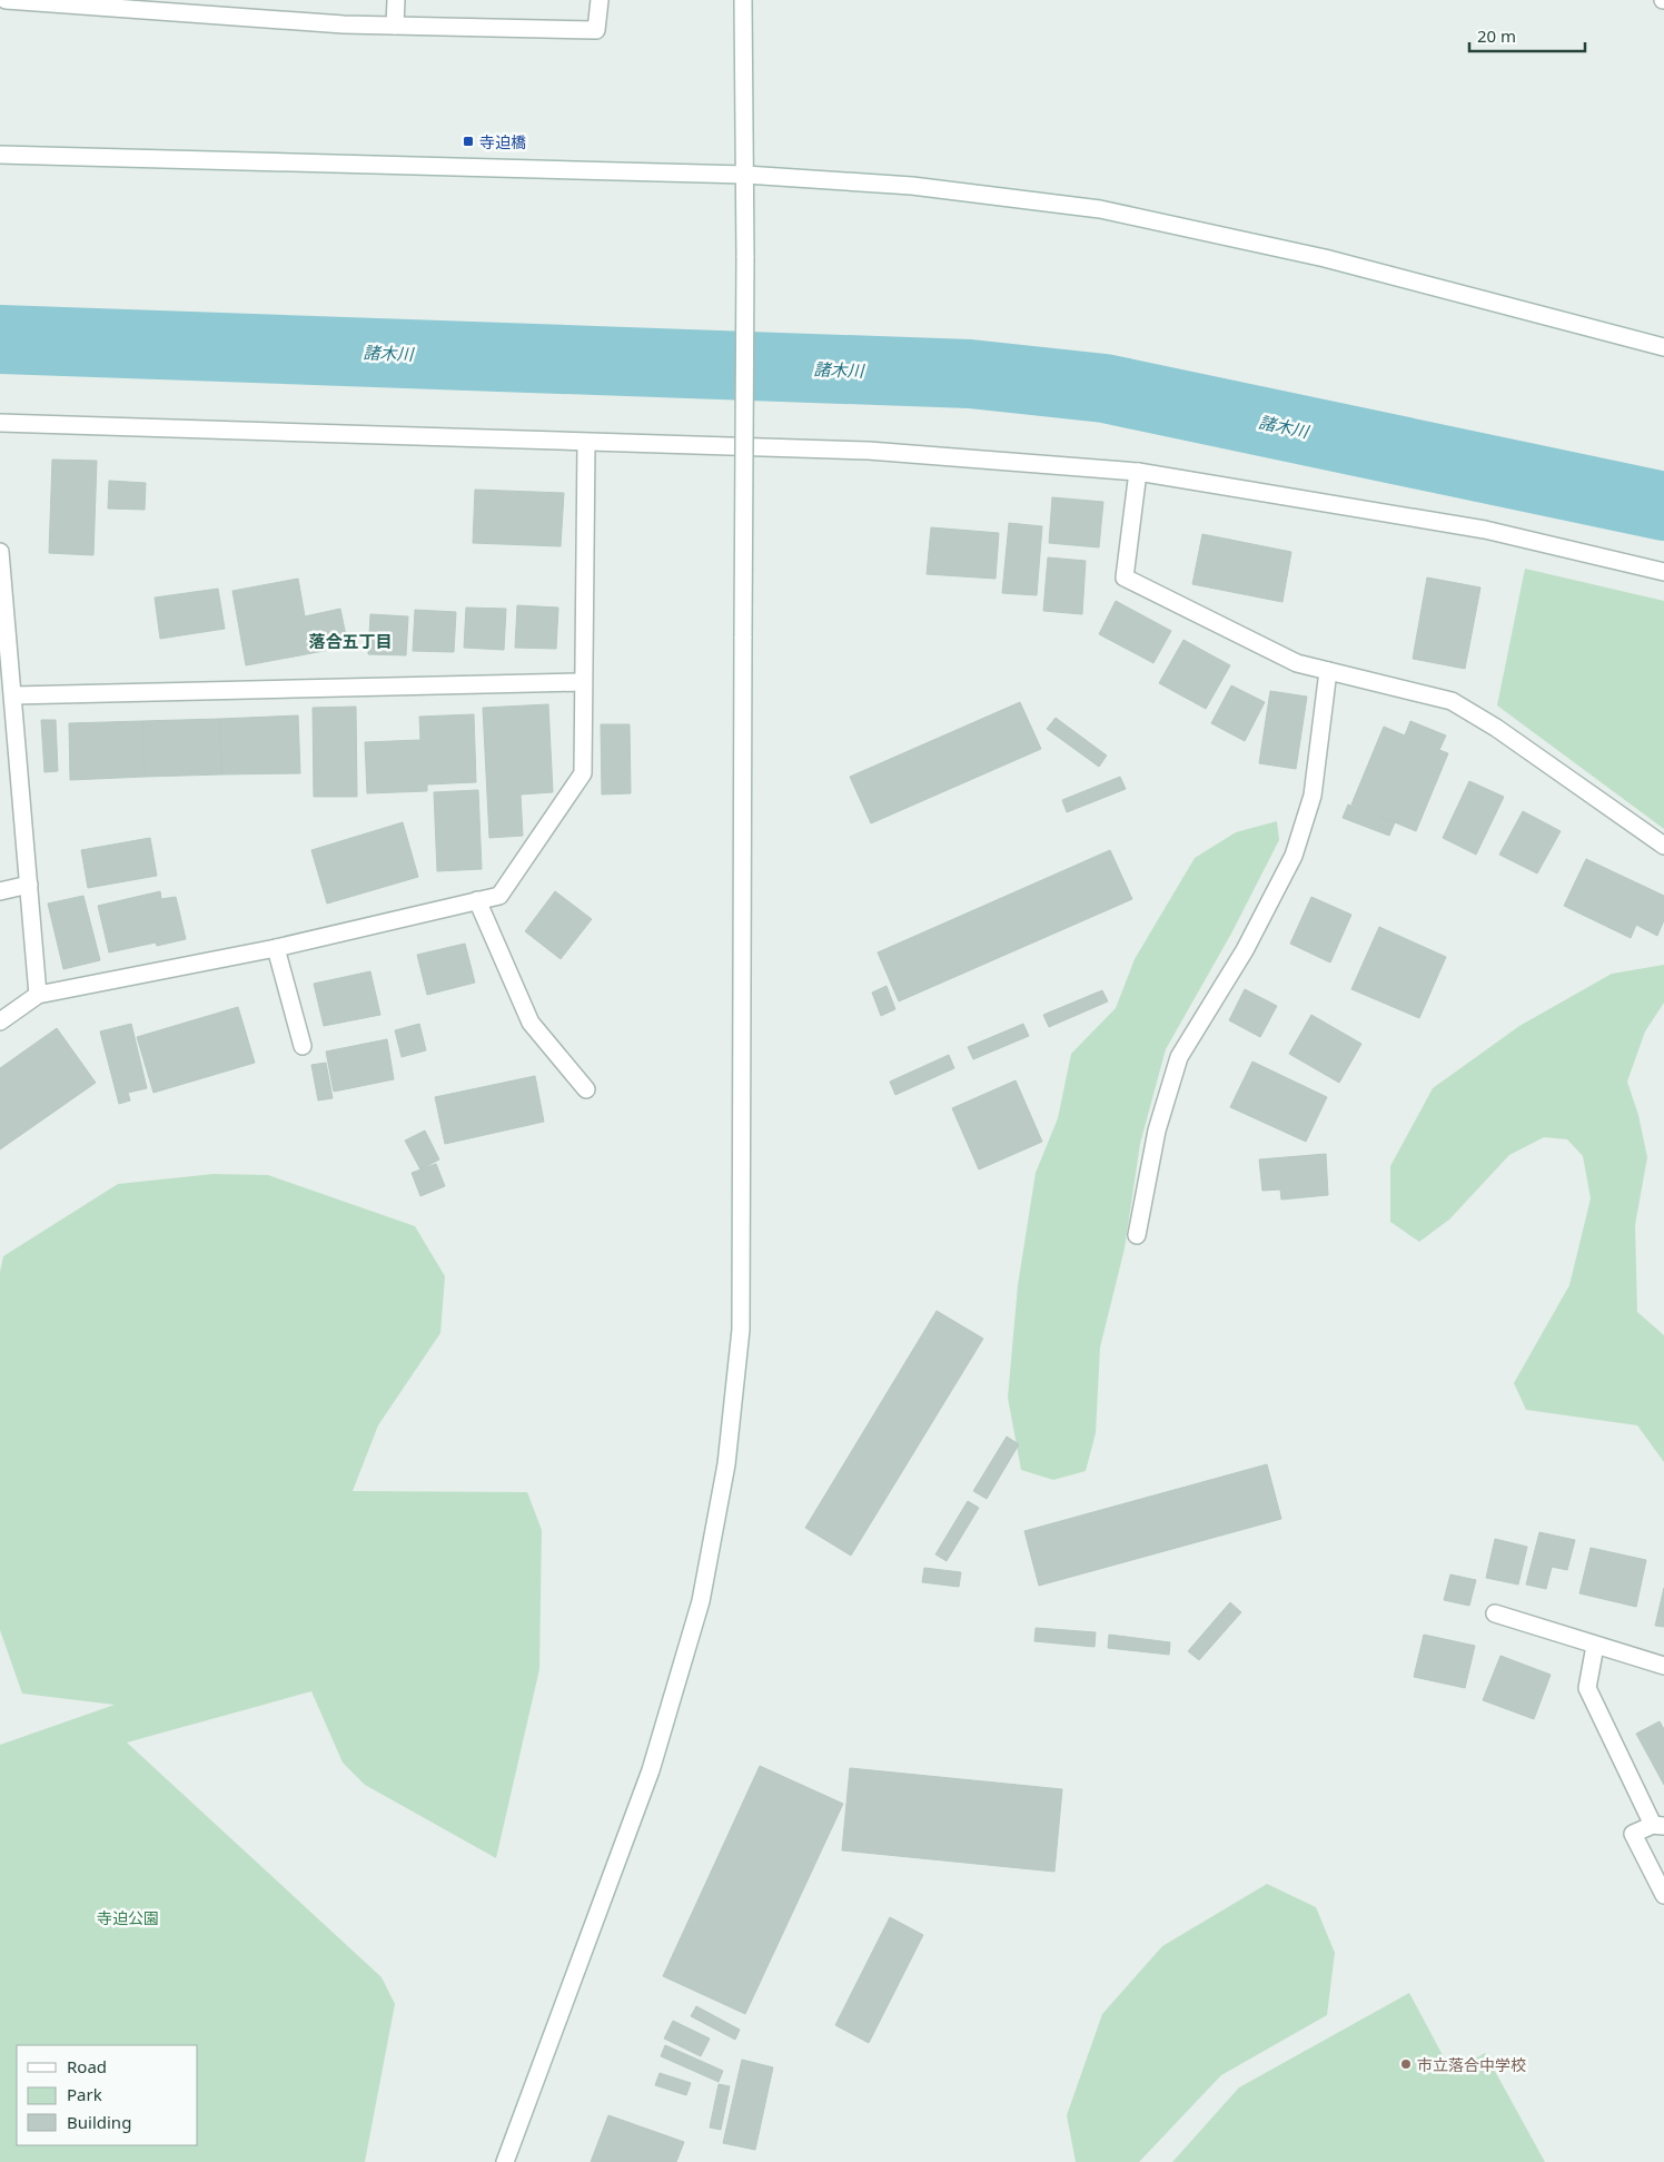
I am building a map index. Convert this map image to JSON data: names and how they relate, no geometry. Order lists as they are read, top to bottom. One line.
{"districts":["落合五丁目"],"water":["諸木川"],"parks":["寺迫公園"],"places":{"transit":["寺迫橋"],"other":["市立落合中学校"]},"legend":["Road","Park","Building"],"scale_bar":"20 m"}
